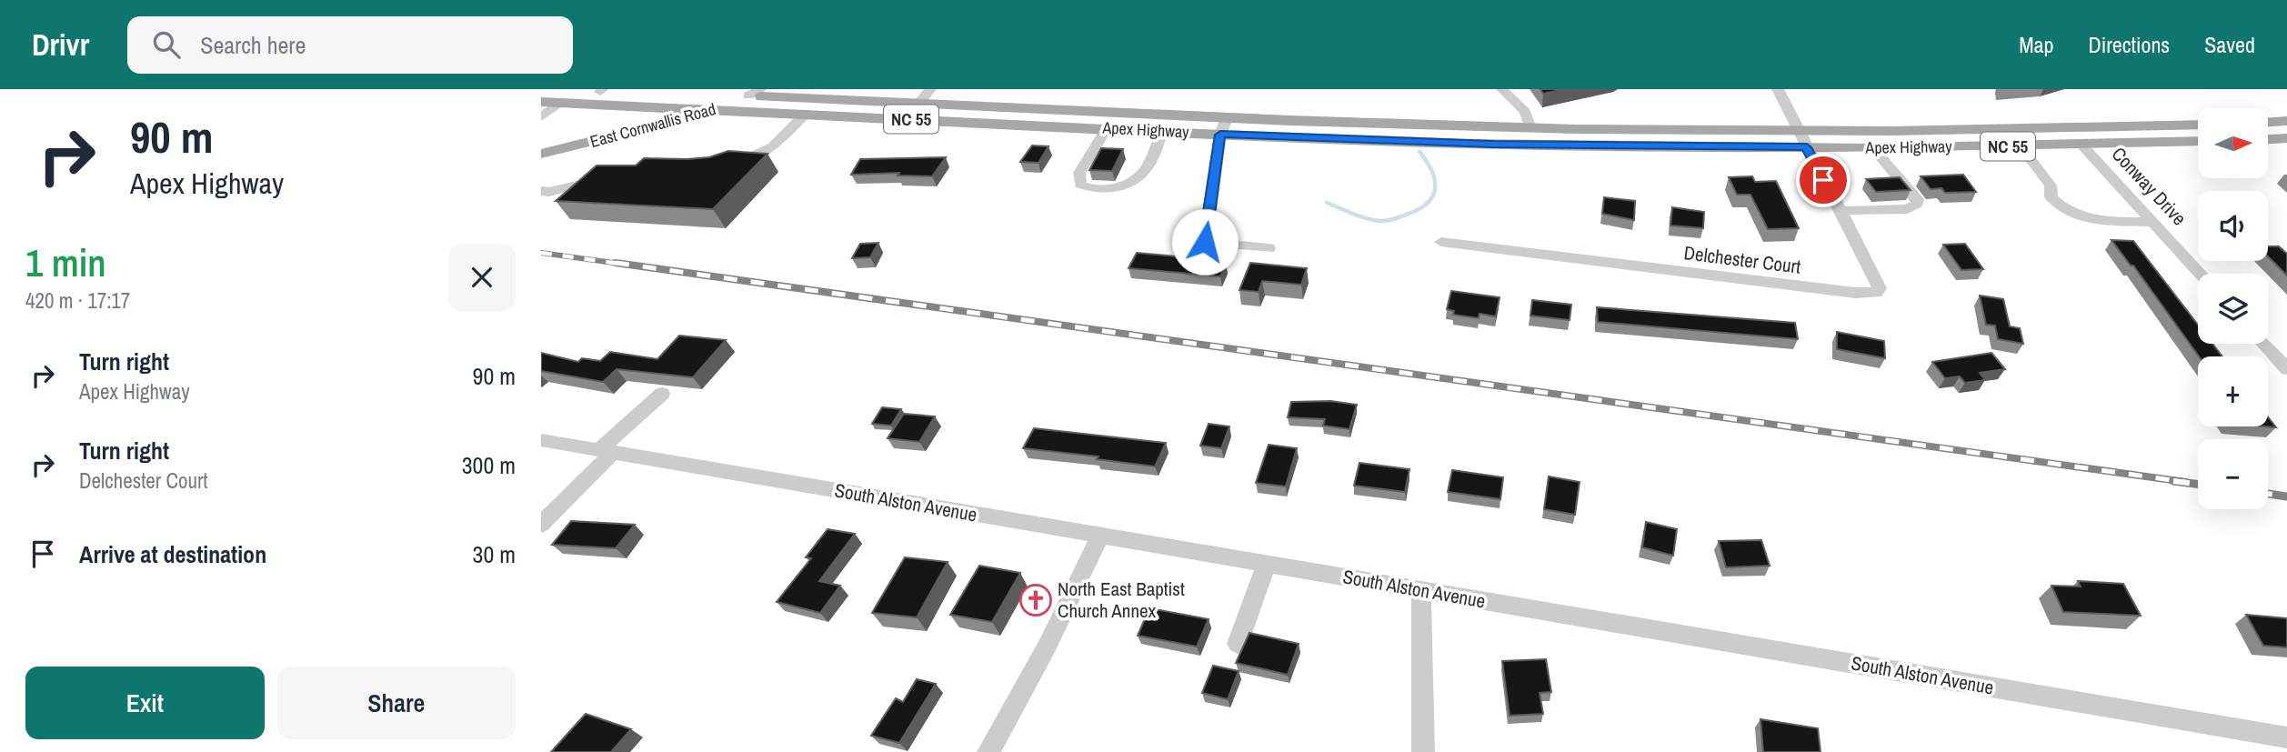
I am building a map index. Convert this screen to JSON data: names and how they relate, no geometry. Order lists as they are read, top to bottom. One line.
{"streets":{"main road":["NC 55","East Cornwallis Road","Apex Highway"],"street":["Conway Drive","Delchester Court","South Alston Avenue"]},"crossings":[["East Cornwallis Road","Apex Highway"],["Apex Highway","Conway Drive"],["Apex Highway","Delchester Court"]],"places":{"church":["North East Baptist Church Annex"]},"north":"right","page":{"header":"Drivr","search":"Search here","nav":["Map","Directions","Saved"],"turn":["90 m","Apex Highway"],"map_buttons":["+","−"],"heading":["1 min","420 m · 17:17"],"list":[{"name":"Turn right","note":"Apex Highway","value":"90 m"},{"name":"Turn right","note":"Delchester Court","value":"300 m"},{"name":"Arrive at destination","value":"30 m"}],"buttons":["Exit","Share"]}}
